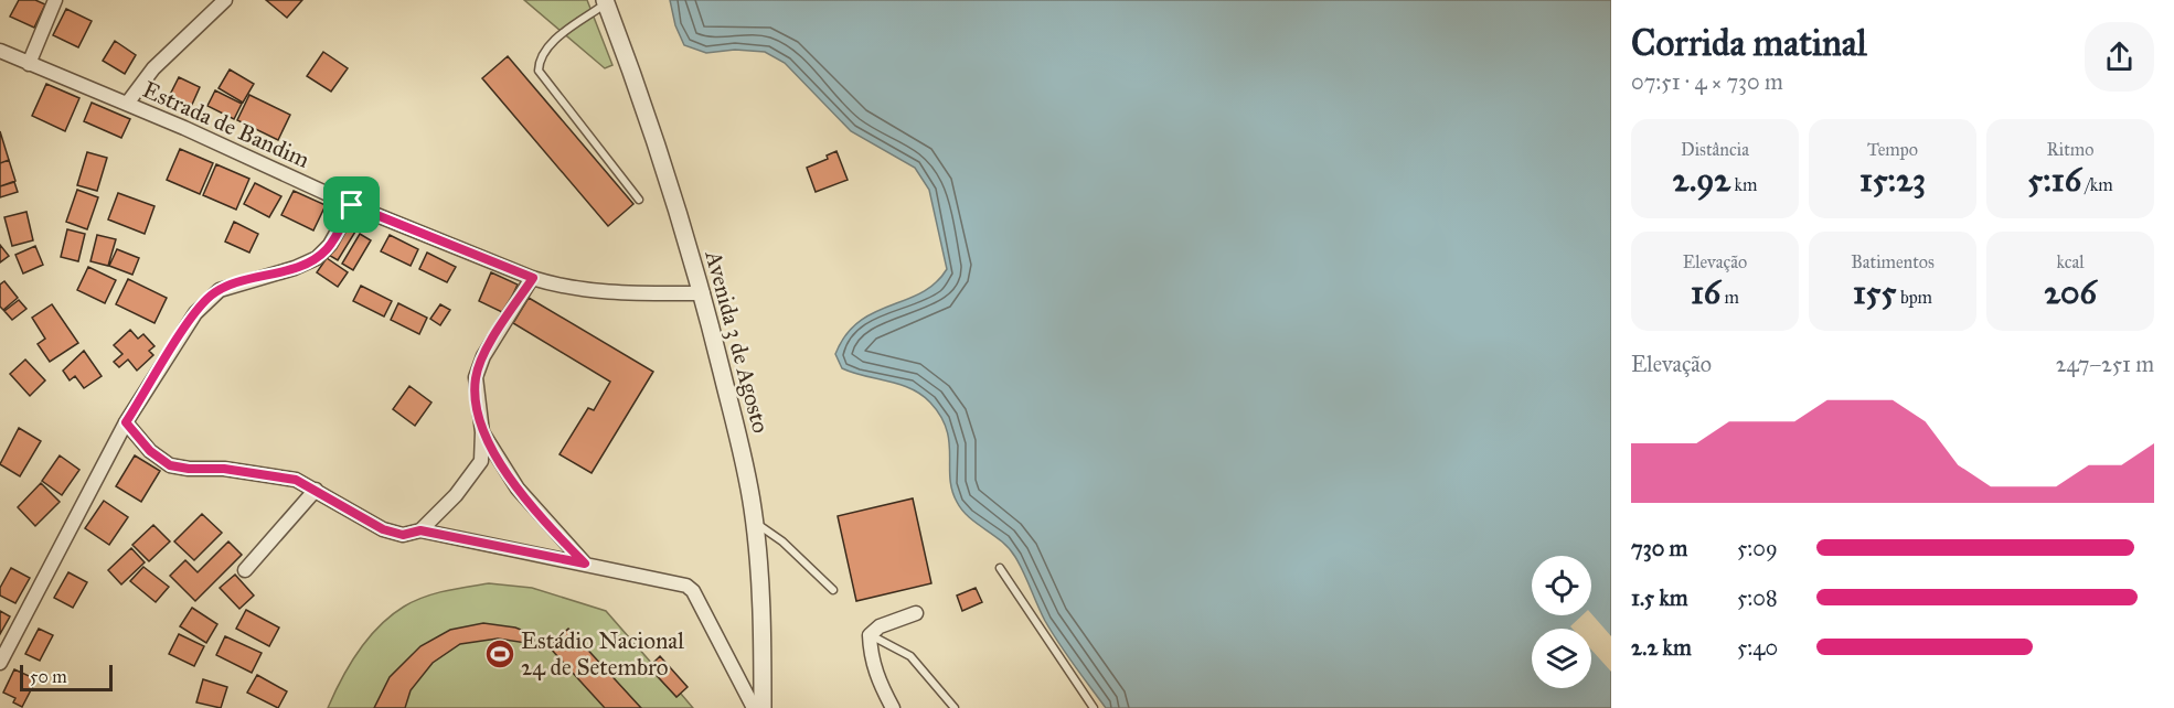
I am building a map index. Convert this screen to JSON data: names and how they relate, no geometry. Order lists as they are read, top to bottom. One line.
{"streets":{"street":["Estrada de Bandim","Avenida 3 de Agosto"]},"crossings":[["Estrada de Bandim","Avenida 3 de Agosto"]],"places":{"sports":["Estádio Nacional 24 de Setembro"]},"scale_bar":"50 m","page":{"heading":["Corrida matinal","07:51 · 4 × 730 m"],"stats":[["Distância","2.92 km"],["Tempo","15:23"],["Ritmo","5:16 /km"],["Elevação","16 m"],["Batimentos","155 bpm"],["kcal","206"]],"chart":["Elevação","247–251 m"],"list":[{"name":"730 m","note":"5:09"},{"name":"1.5 km","note":"5:08"},{"name":"2.2 km","note":"5:40"}],"scale":"50 m"}}
